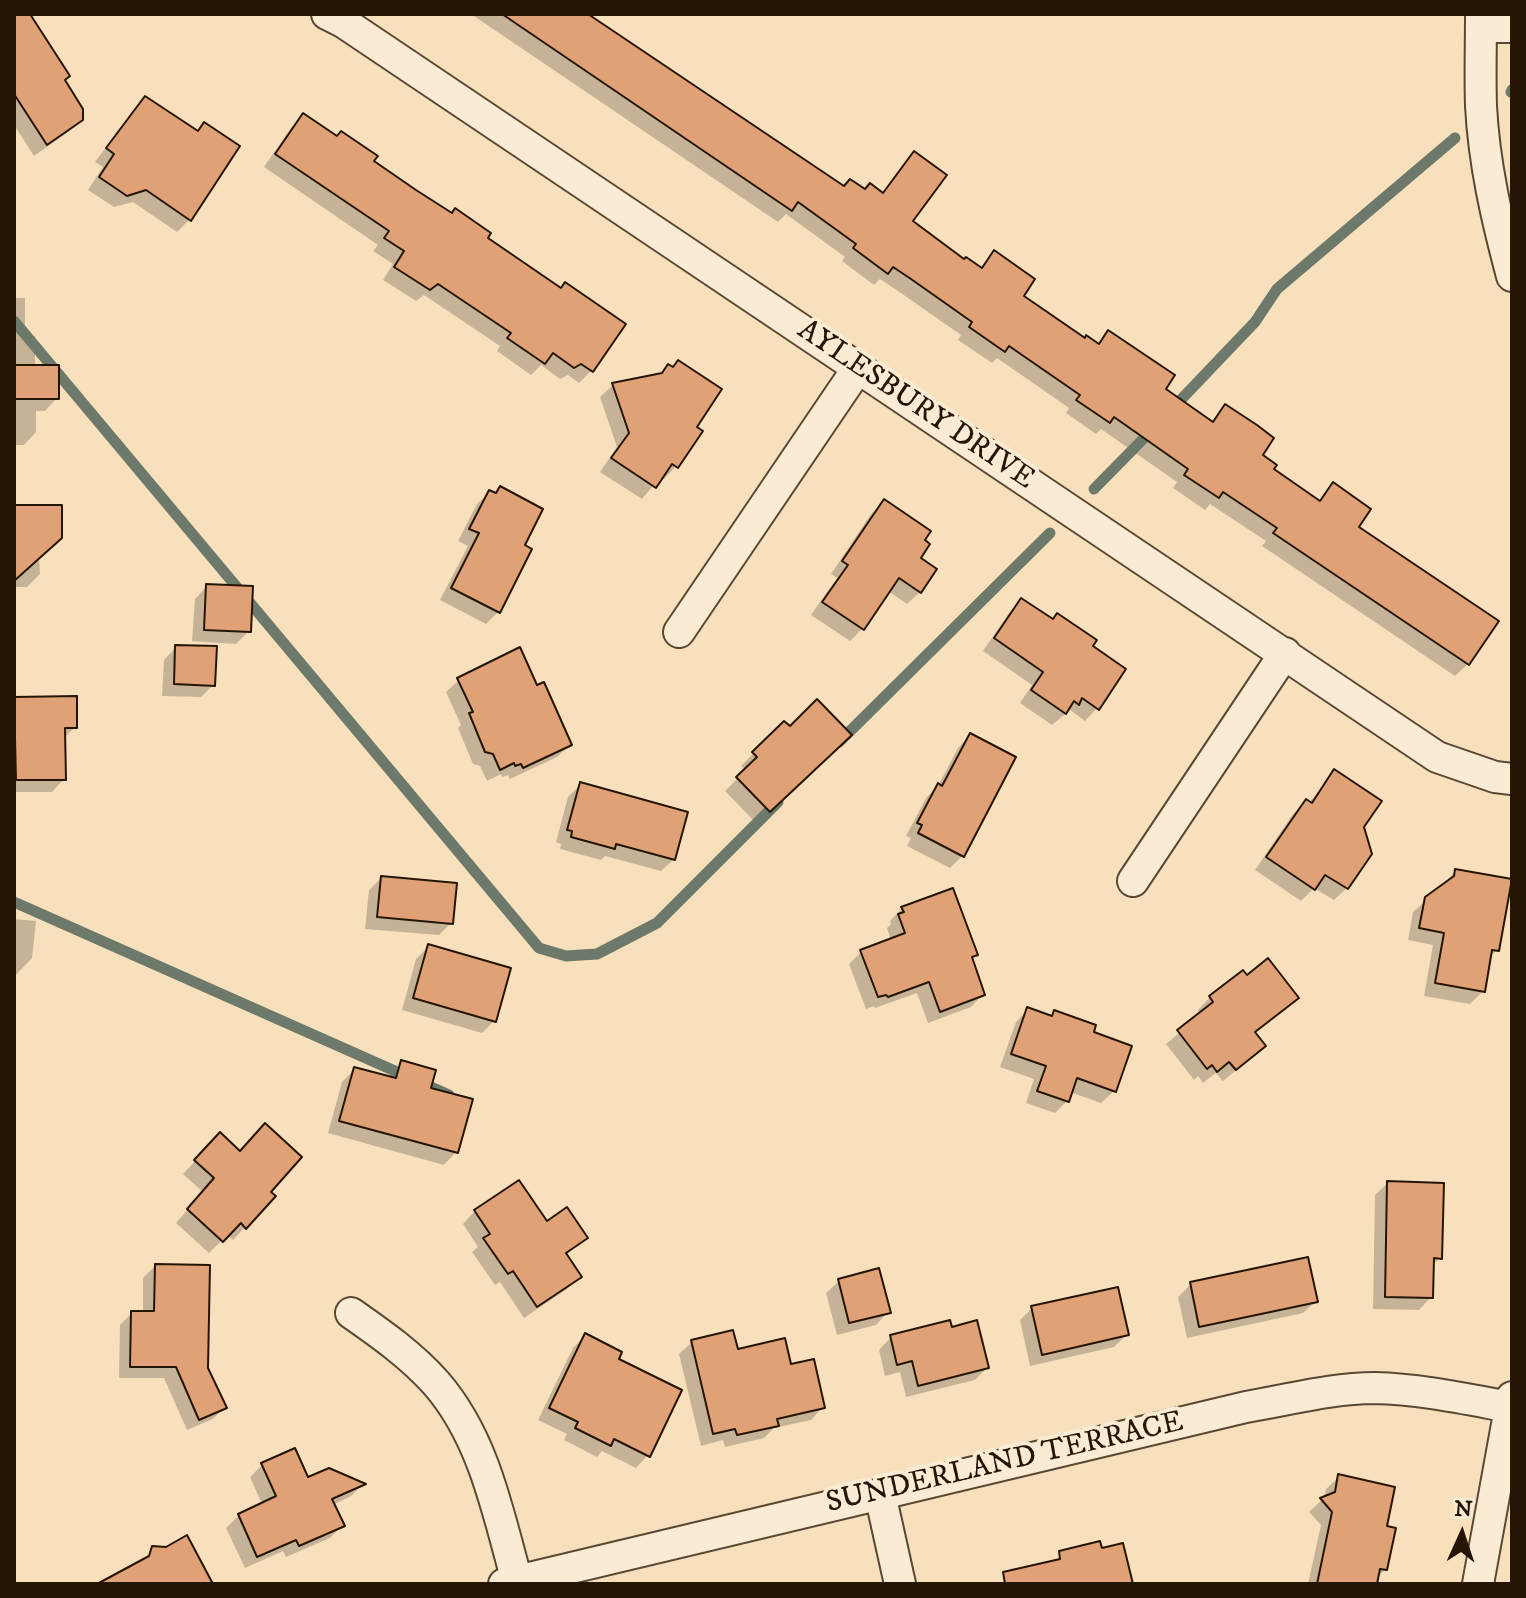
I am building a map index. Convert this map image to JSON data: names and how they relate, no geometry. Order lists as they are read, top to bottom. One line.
{"streets":{"street":["AYLESBURY DRIVE","SUNDERLAND TERRACE"]},"north":"top"}
